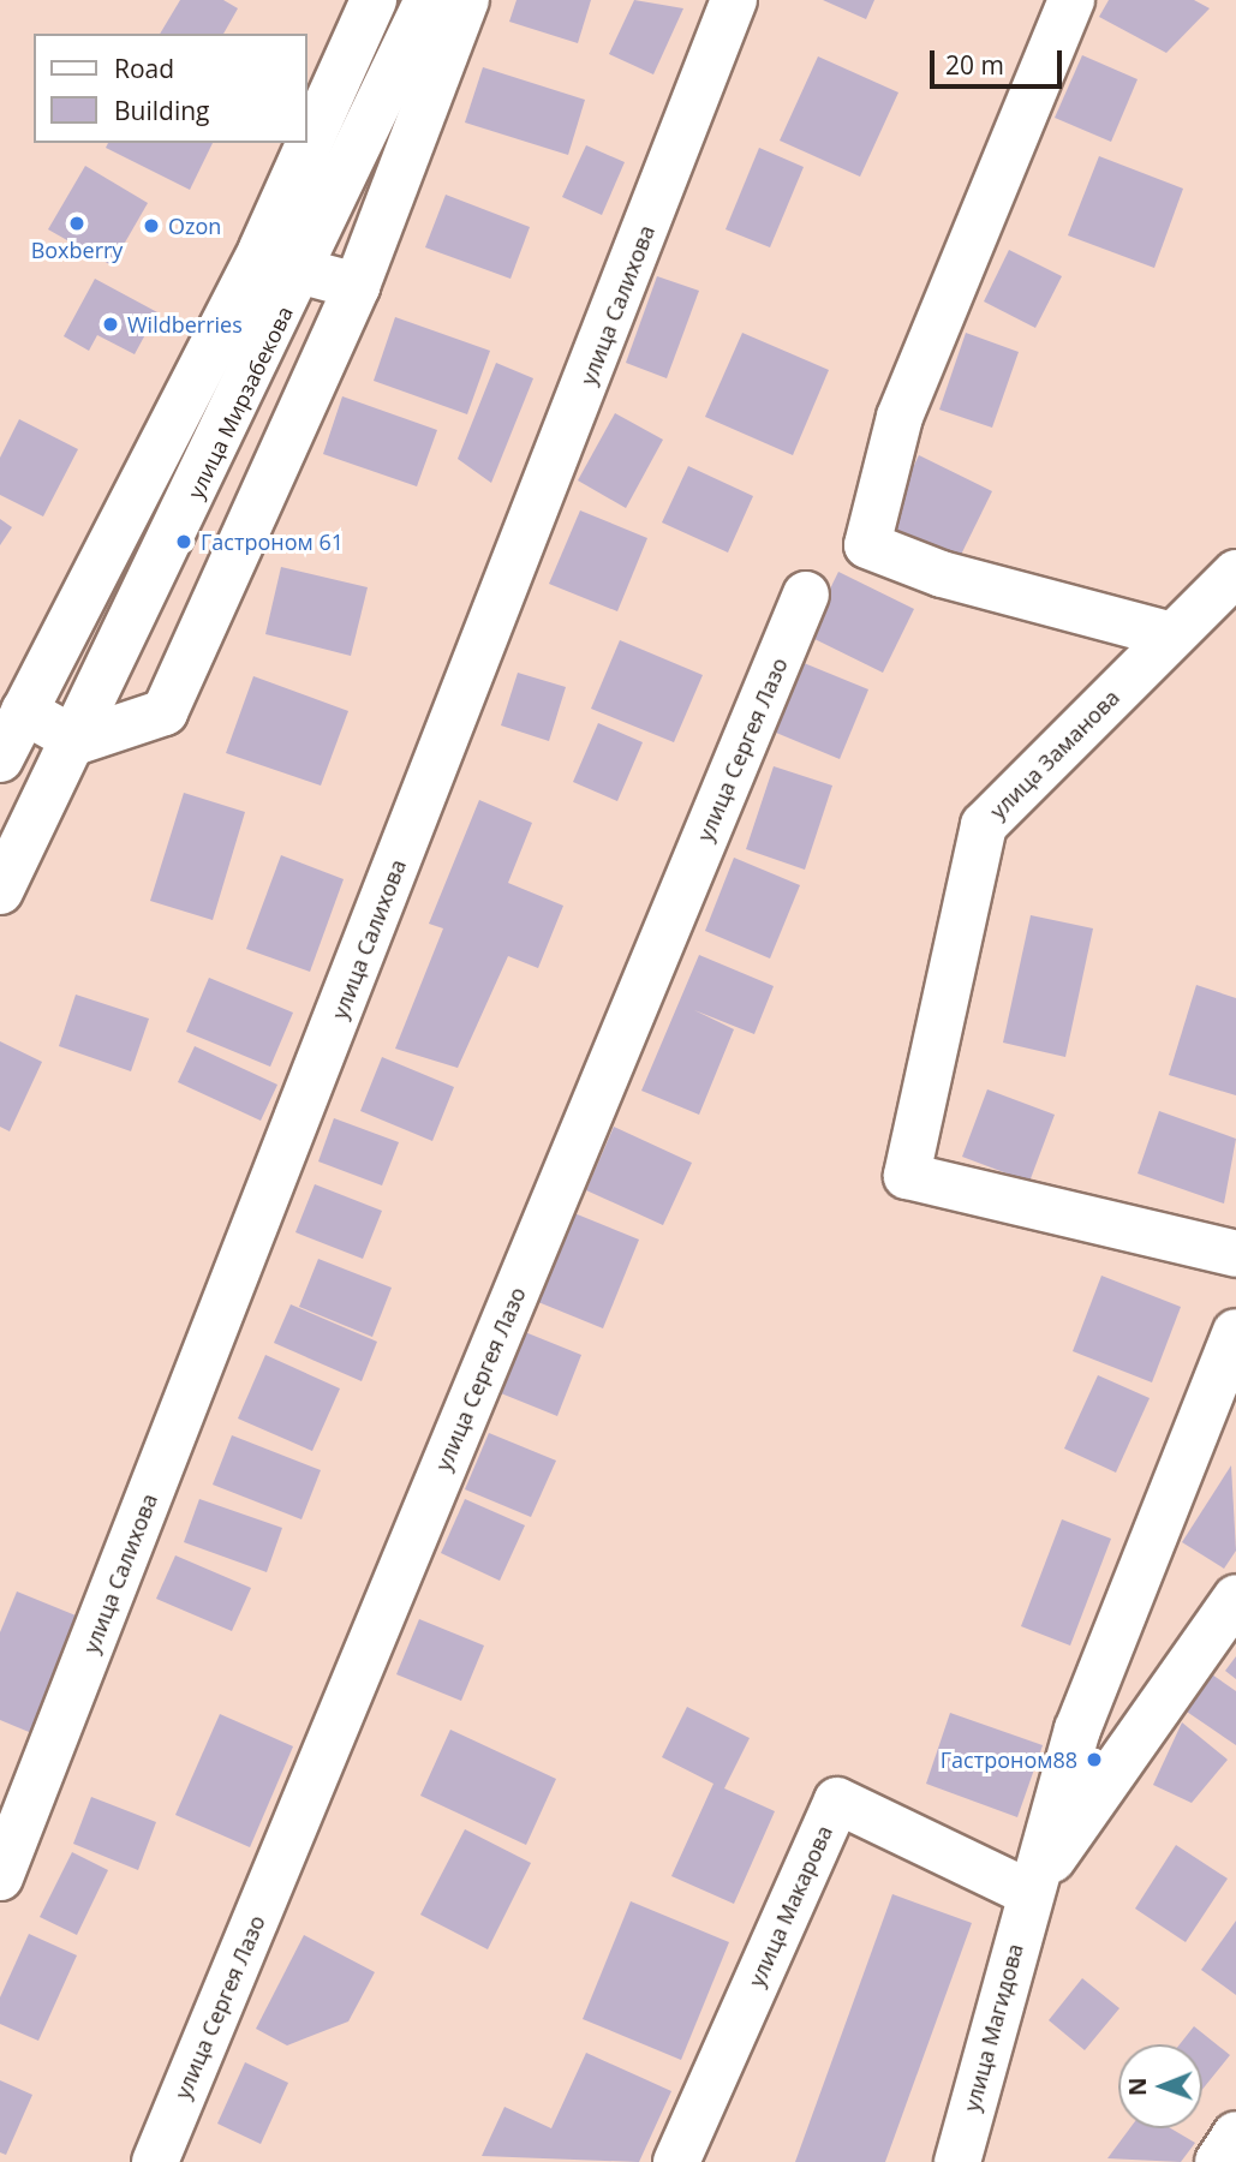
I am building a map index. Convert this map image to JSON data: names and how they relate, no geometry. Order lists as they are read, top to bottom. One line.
{"streets":{"street":["улица Салихова","улица Мирзабекова","улица Сергея Лазо","улица Заманова","улица Макарова","улица Магидова"]},"crossings":[["улица Макарова","улица Магидова"]],"places":["Boxberry","Ozon","Wildberries","Гастроном 61","Гастроном88"],"legend":["Road","Building"],"scale_bar":"20 m","north":"left"}
